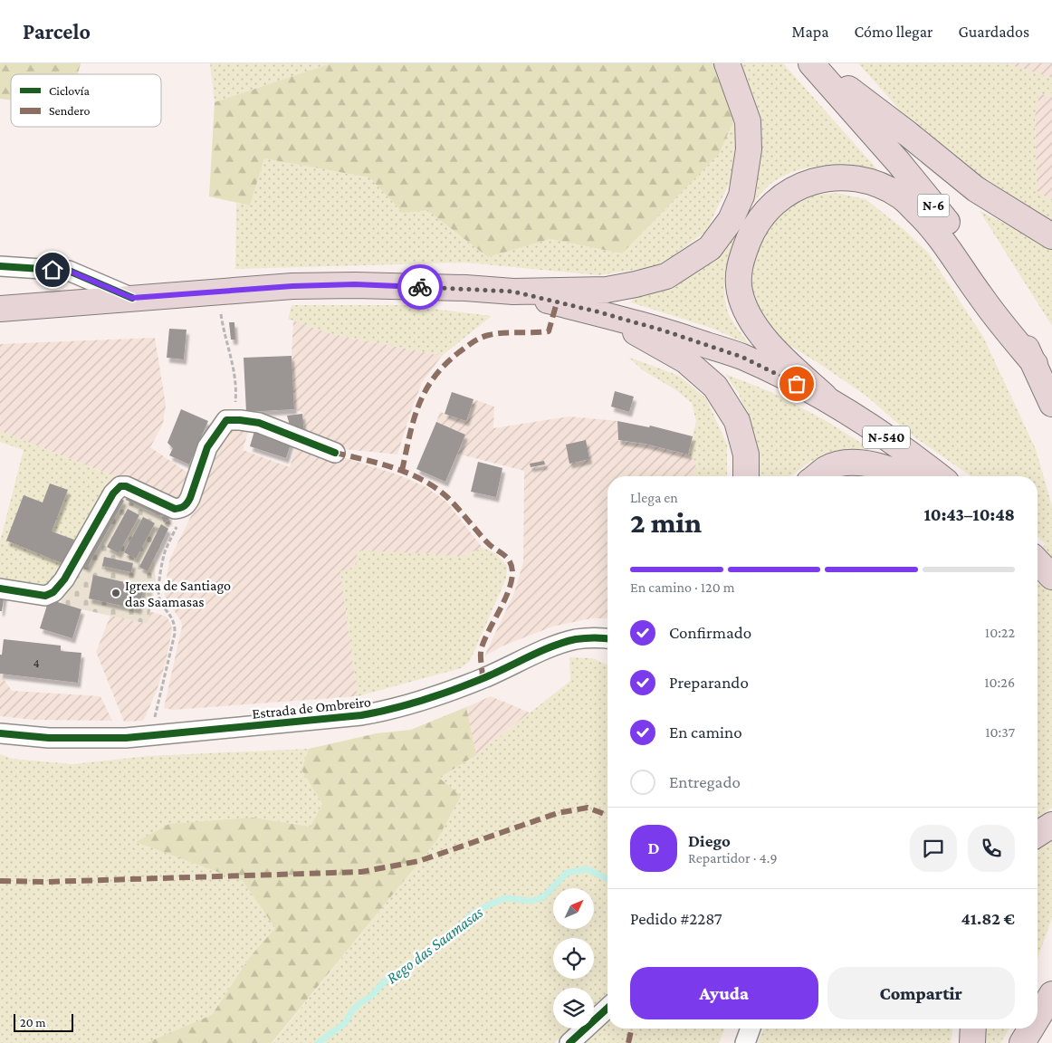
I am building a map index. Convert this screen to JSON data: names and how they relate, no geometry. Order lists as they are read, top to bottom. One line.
{"streets":{"highway":["N-6","N-540"],"street":["Estrada de Ombreiro"]},"water":["Rego das Saamasas"],"places":["Igrexa de Santiago das Saamasas"],"house_numbers":["4"],"legend":["Ciclovía","Sendero"],"scale_bar":"20 m","north":"top right","page":{"header":"Parcelo","nav":["Mapa","Cómo llegar","Guardados"],"heading":["2 min","Llega en","10:43–10:48"],"panel":["Diego","Repartidor · 4.9","Pedido #2287","41.82 €"],"bar":"En camino · 120 m","list":[["Confirmado","10:22"],["Preparando","10:26"],["En camino","10:37"],"Entregado"],"round":"D","buttons":["Ayuda","Compartir"],"scale":"20 m"}}
